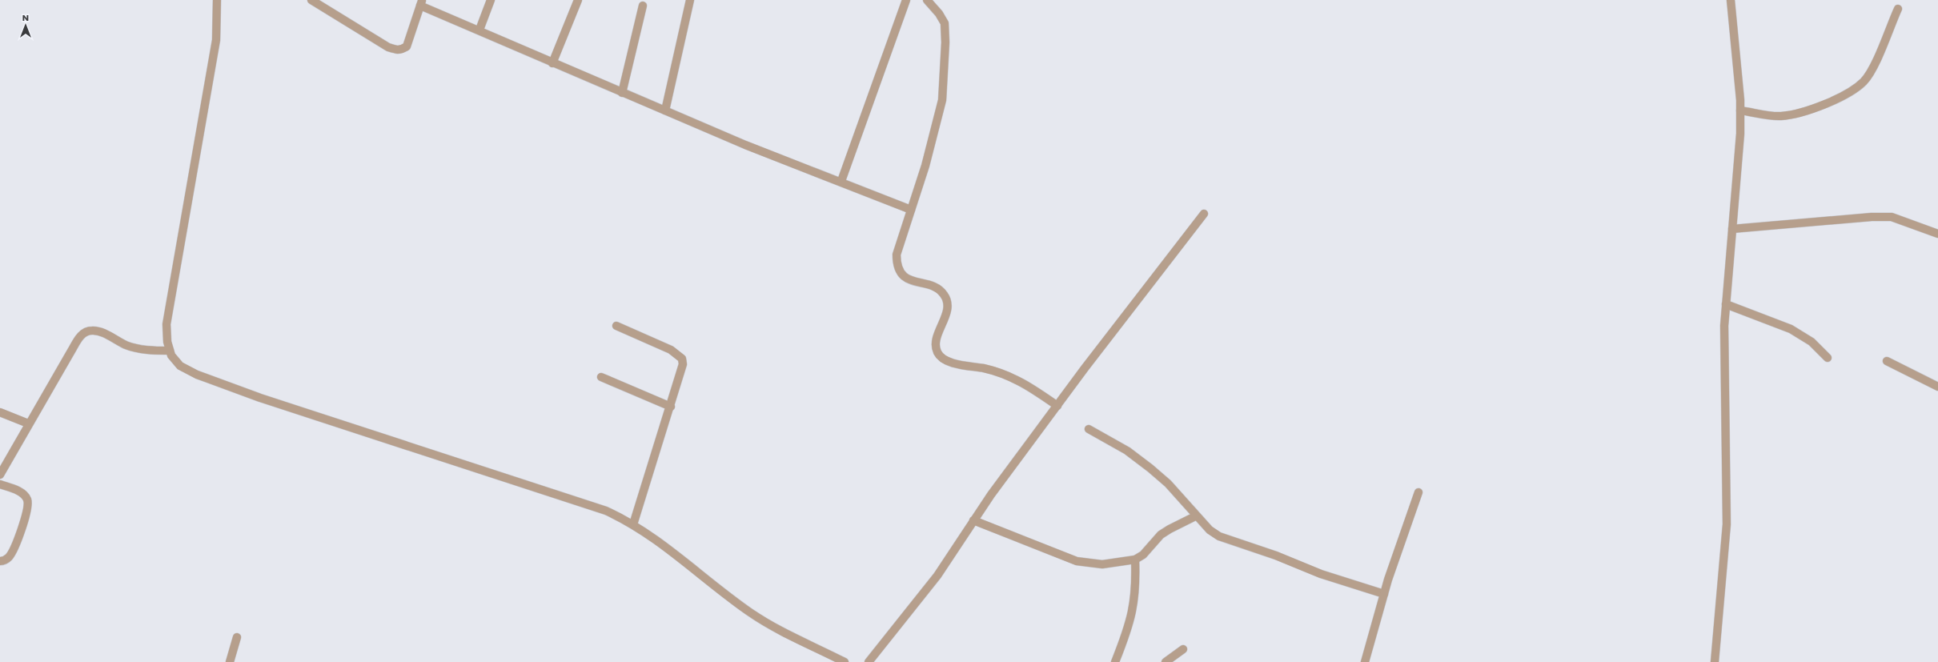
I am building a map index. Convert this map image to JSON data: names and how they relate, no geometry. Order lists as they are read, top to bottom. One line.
{"north":"top"}
